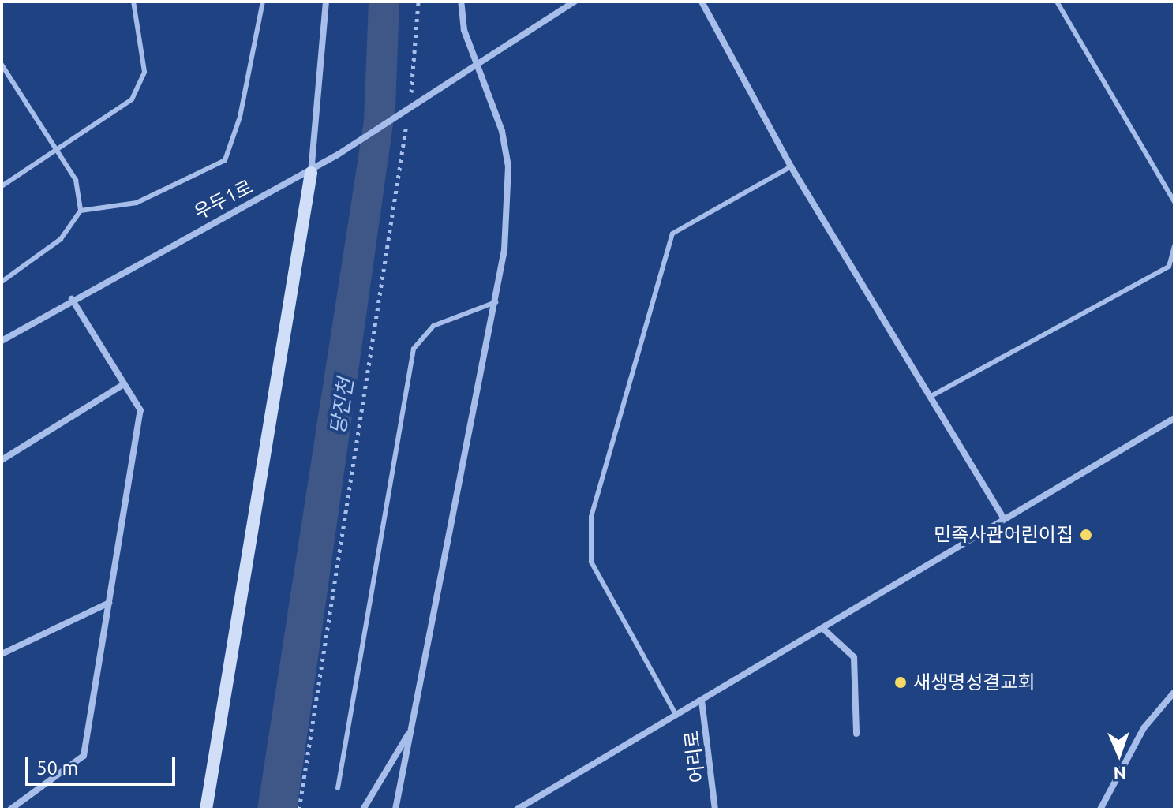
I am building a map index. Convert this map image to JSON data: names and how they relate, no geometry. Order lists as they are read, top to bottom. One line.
{"streets":{"street":["우두1로","어리로"]},"water":["당진천"],"places":["민족사관어린이집","새생명성결교회"],"scale_bar":"50 m","north":"bottom"}
